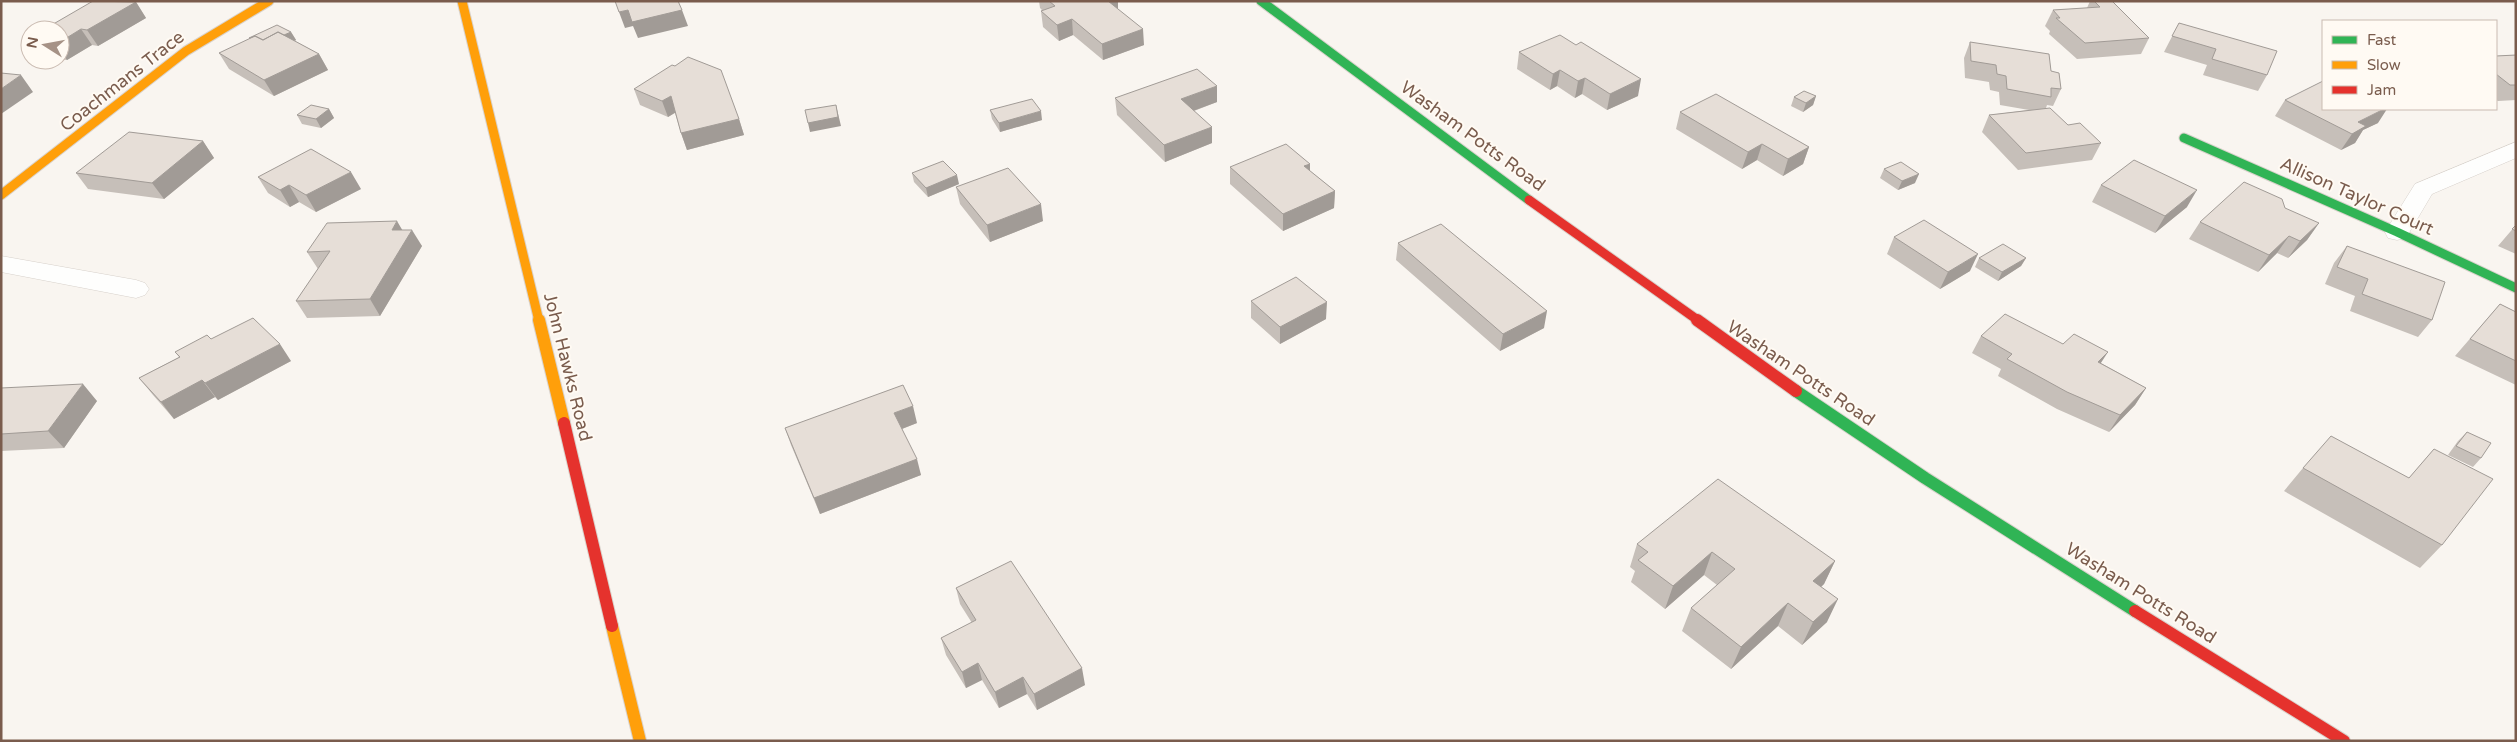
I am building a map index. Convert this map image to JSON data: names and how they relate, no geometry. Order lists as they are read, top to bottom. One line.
{"streets":{"street":["Coachmans Trace","Washam Potts Road","Allison Taylor Court","John Hawks Road"]},"legend":["Fast","Slow","Jam"],"north":"left"}
